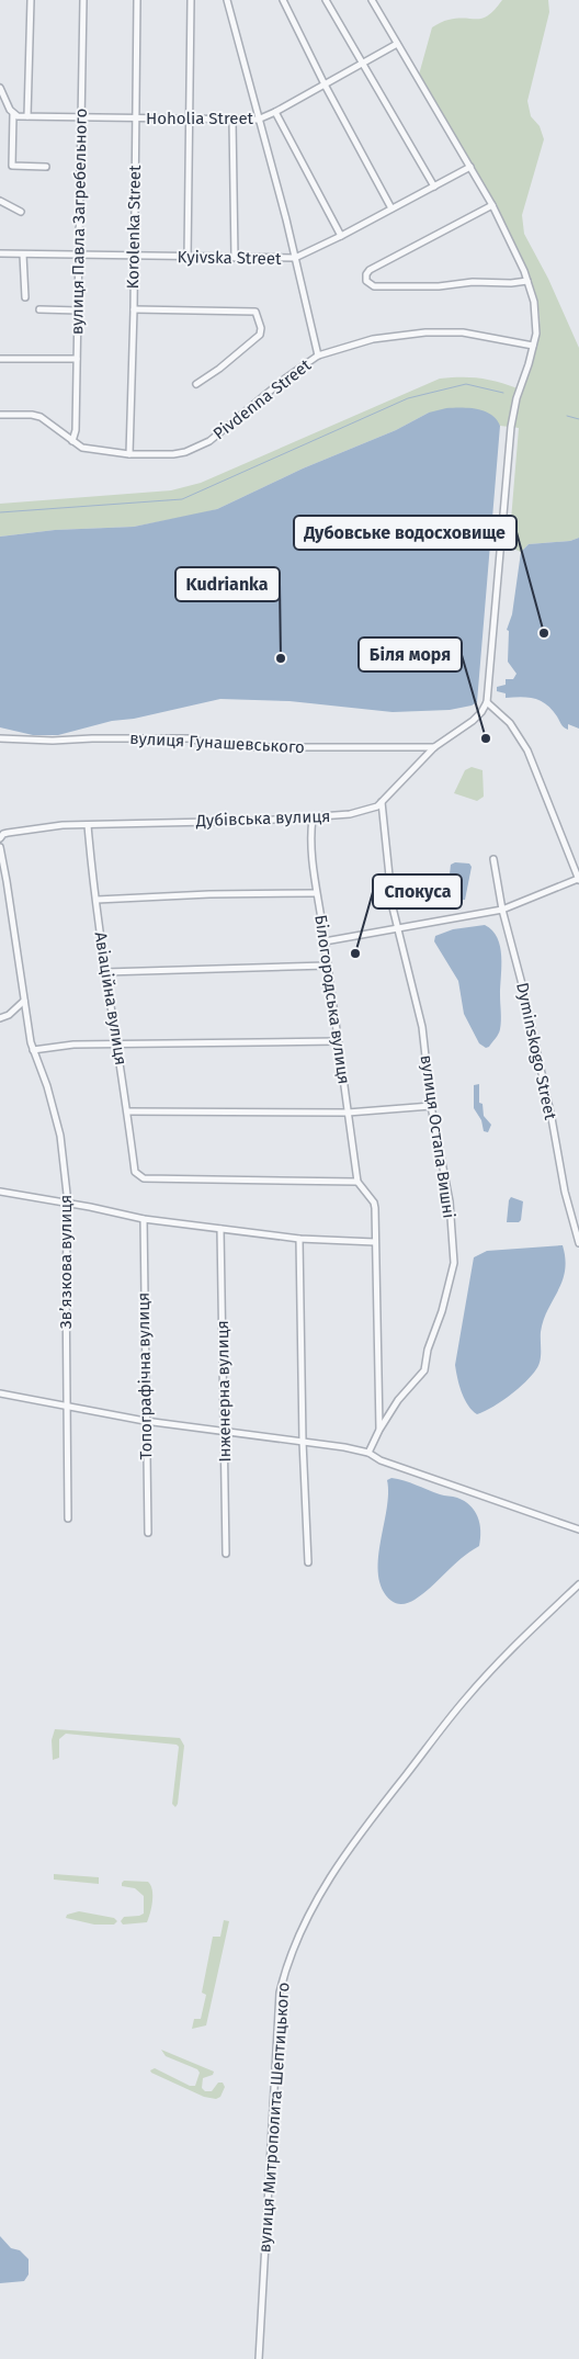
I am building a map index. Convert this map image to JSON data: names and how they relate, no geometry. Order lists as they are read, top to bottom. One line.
{"streets":{"street":["Hoholia Street","вулиця Павла Загребельного","Korolenka Street","Kyivska Street","Pivdenna Street","вулиця Гунашевського","Дубівська вулиця","Авіаційна вулиця","Білогородська вулиця","Dyminskogo Street","вулиця Остапа Вишні","Звʼязкова вулиця","Топографічна вулиця","Інженерна вулиця","вулиця Митрополита Шептицького"]},"crossings":[["Hoholia Street","вулиця Павла Загребельного"],["Hoholia Street","Korolenka Street"],["вулиця Павла Загребельного","Kyivska Street"],["вулиця Павла Загребельного","Pivdenna Street"],["Korolenka Street","Kyivska Street"],["Korolenka Street","Pivdenna Street"],["вулиця Гунашевського","Дубівська вулиця"],["Дубівська вулиця","Авіаційна вулиця"],["Дубівська вулиця","Білогородська вулиця"],["Дубівська вулиця","вулиця Остапа Вишні"],["Авіаційна вулиця","Білогородська вулиця"]],"places":["Дубовське водосховище","Kudrianka","Біля моря","Спокуса"]}
